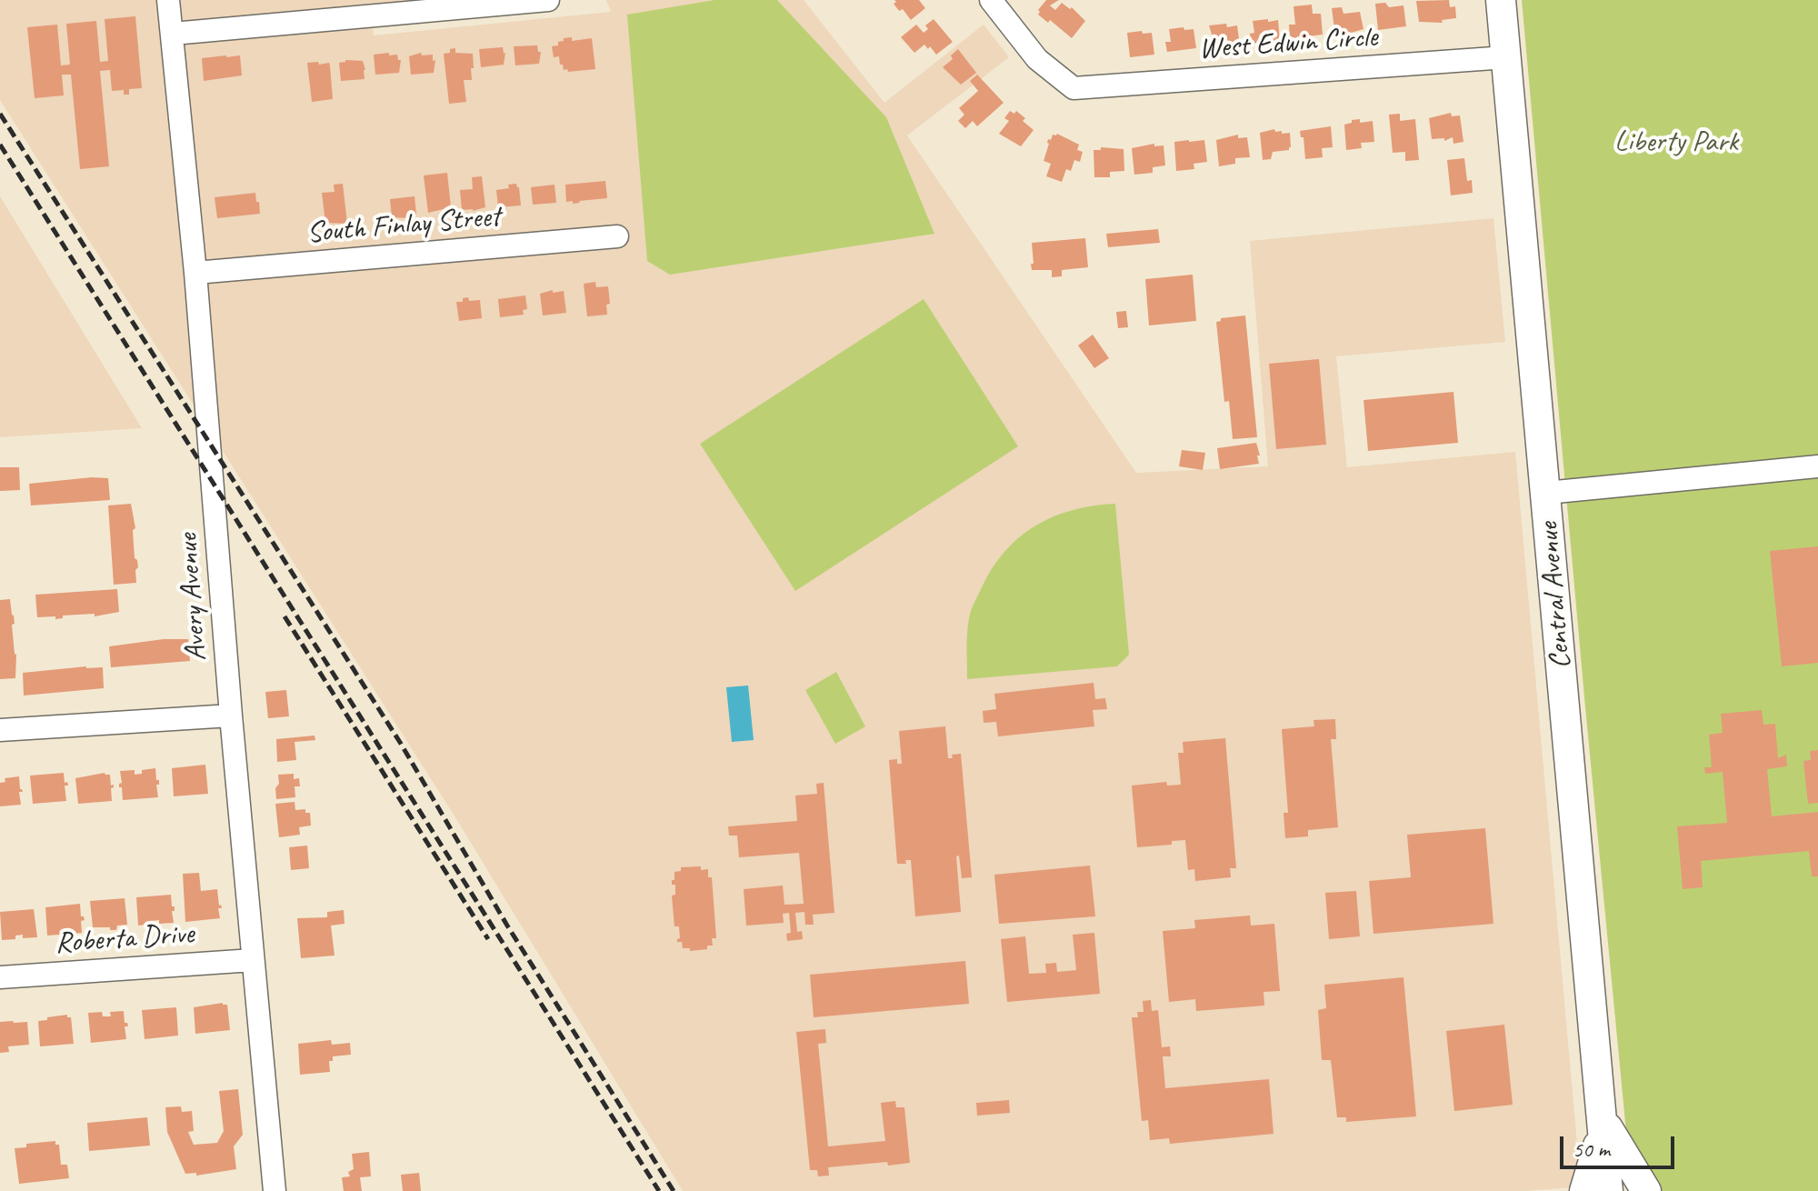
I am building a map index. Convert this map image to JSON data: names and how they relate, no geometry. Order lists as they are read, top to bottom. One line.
{"streets":{"main road":["Central Avenue"],"street":["West Edwin Circle","South Finlay Street","Avery Avenue","Roberta Drive"]},"crossings":[["West Edwin Circle","Central Avenue"],["South Finlay Street","Avery Avenue"],["Avery Avenue","Roberta Drive"]],"parks":["Liberty Park"],"scale_bar":"50 m"}
